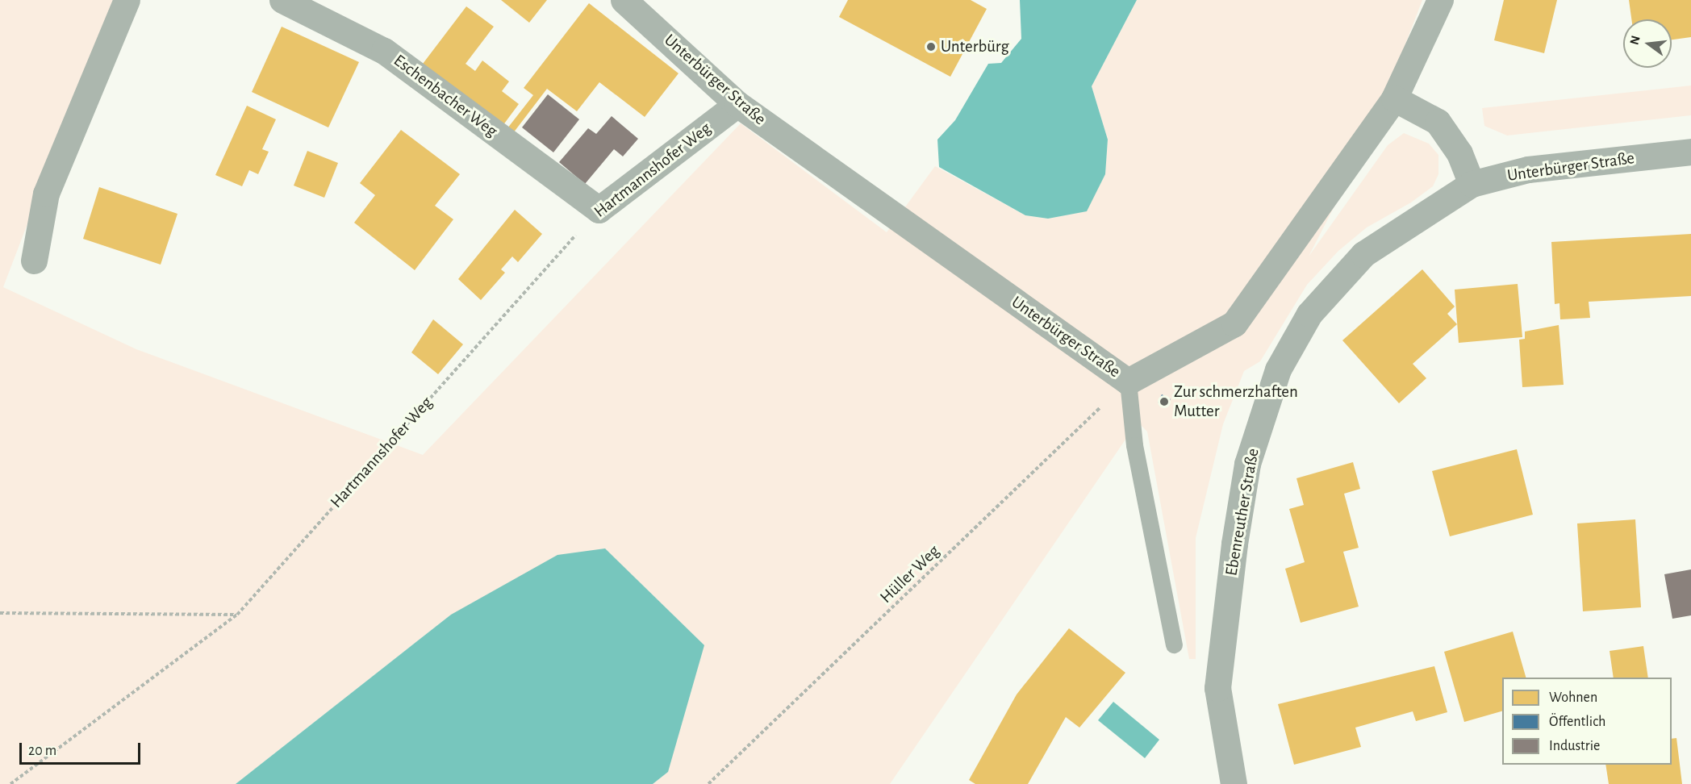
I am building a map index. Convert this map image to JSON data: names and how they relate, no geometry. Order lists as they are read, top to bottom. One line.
{"streets":{"street":["Unterbürger Straße","Eschenbacher Weg","Hartmannshofer Weg","Ebenreuther Straße"],"path":["Hüller Weg"]},"crossings":[["Unterbürger Straße","Hartmannshofer Weg"],["Unterbürger Straße","Ebenreuther Straße"],["Unterbürger Straße","Hüller Weg"],["Eschenbacher Weg","Hartmannshofer Weg"]],"places":["Unterbürg","Zur schmerzhaften Mutter"],"legend":["Wohnen","Öffentlich","Industrie"],"scale_bar":"20 m","north":"left"}
